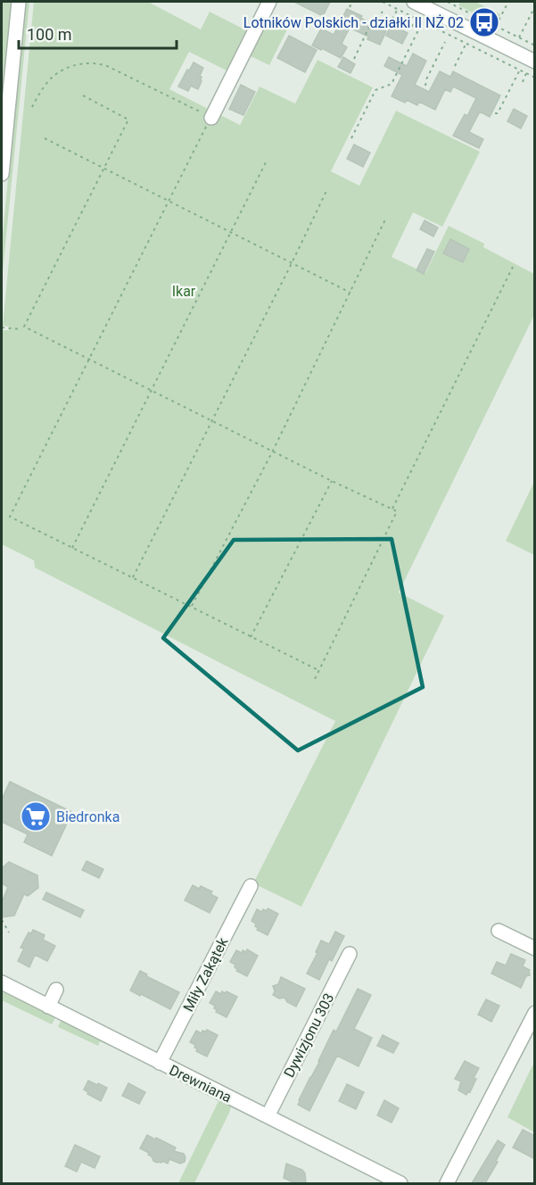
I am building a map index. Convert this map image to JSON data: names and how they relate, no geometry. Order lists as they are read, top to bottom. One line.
{"streets":{"street":["Miły Zakątek","Dywizjonu 303","Drewniana"]},"crossings":[["Miły Zakątek","Drewniana"],["Dywizjonu 303","Drewniana"]],"parks":["Ikar"],"places":{"bus stop":["Lotników Polskich - działki II NŻ 02"],"supermarket":["Biedronka"]},"scale_bar":"100 m"}
